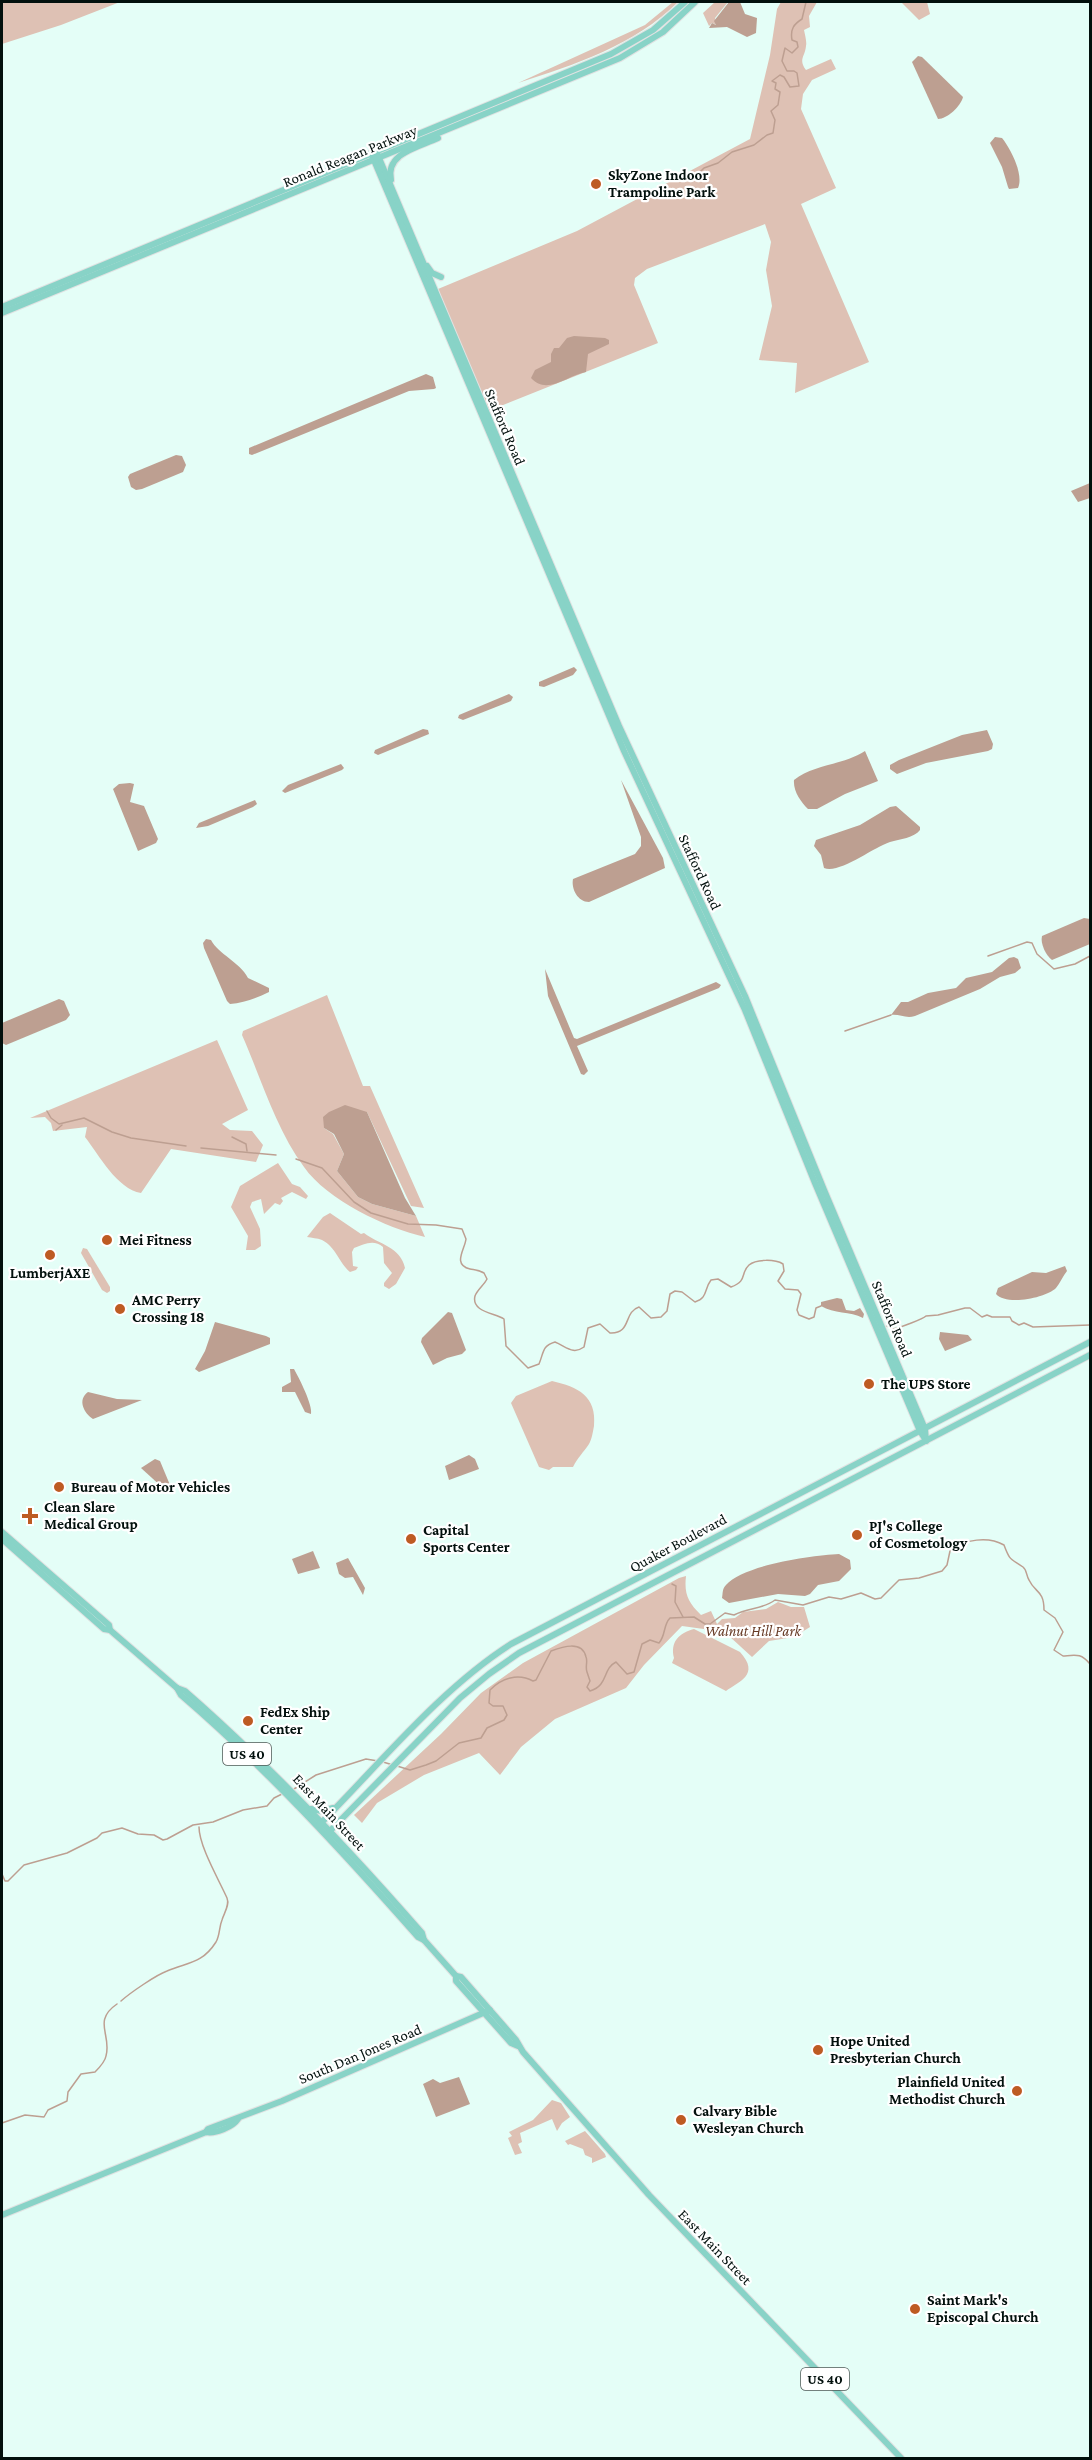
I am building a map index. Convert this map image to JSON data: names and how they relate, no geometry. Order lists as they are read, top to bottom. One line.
{"streets":{"main road":["Ronald Reagan Parkway","Stafford Road","Quaker Boulevard","US 40","East Main Street","South Dan Jones Road"]},"crossings":[["Ronald Reagan Parkway","Stafford Road"],["Stafford Road","Quaker Boulevard"],["Quaker Boulevard","East Main Street"],["East Main Street","South Dan Jones Road"]],"parks":["Walnut Hill Park"],"places":{"other":["SkyZone Indoor Trampoline Park","Mei Fitness","LumberjAXE","AMC Perry Crossing 18","The UPS Store","Bureau of Motor Vehicles","PJ's College of Cosmetology","Capital Sports Center","FedEx Ship Center","Hope United Presbyterian Church","Plainfield United Methodist Church","Calvary Bible Wesleyan Church","Saint Mark's Episcopal Church"],"health":["Clean Slare Medical Group"]}}
